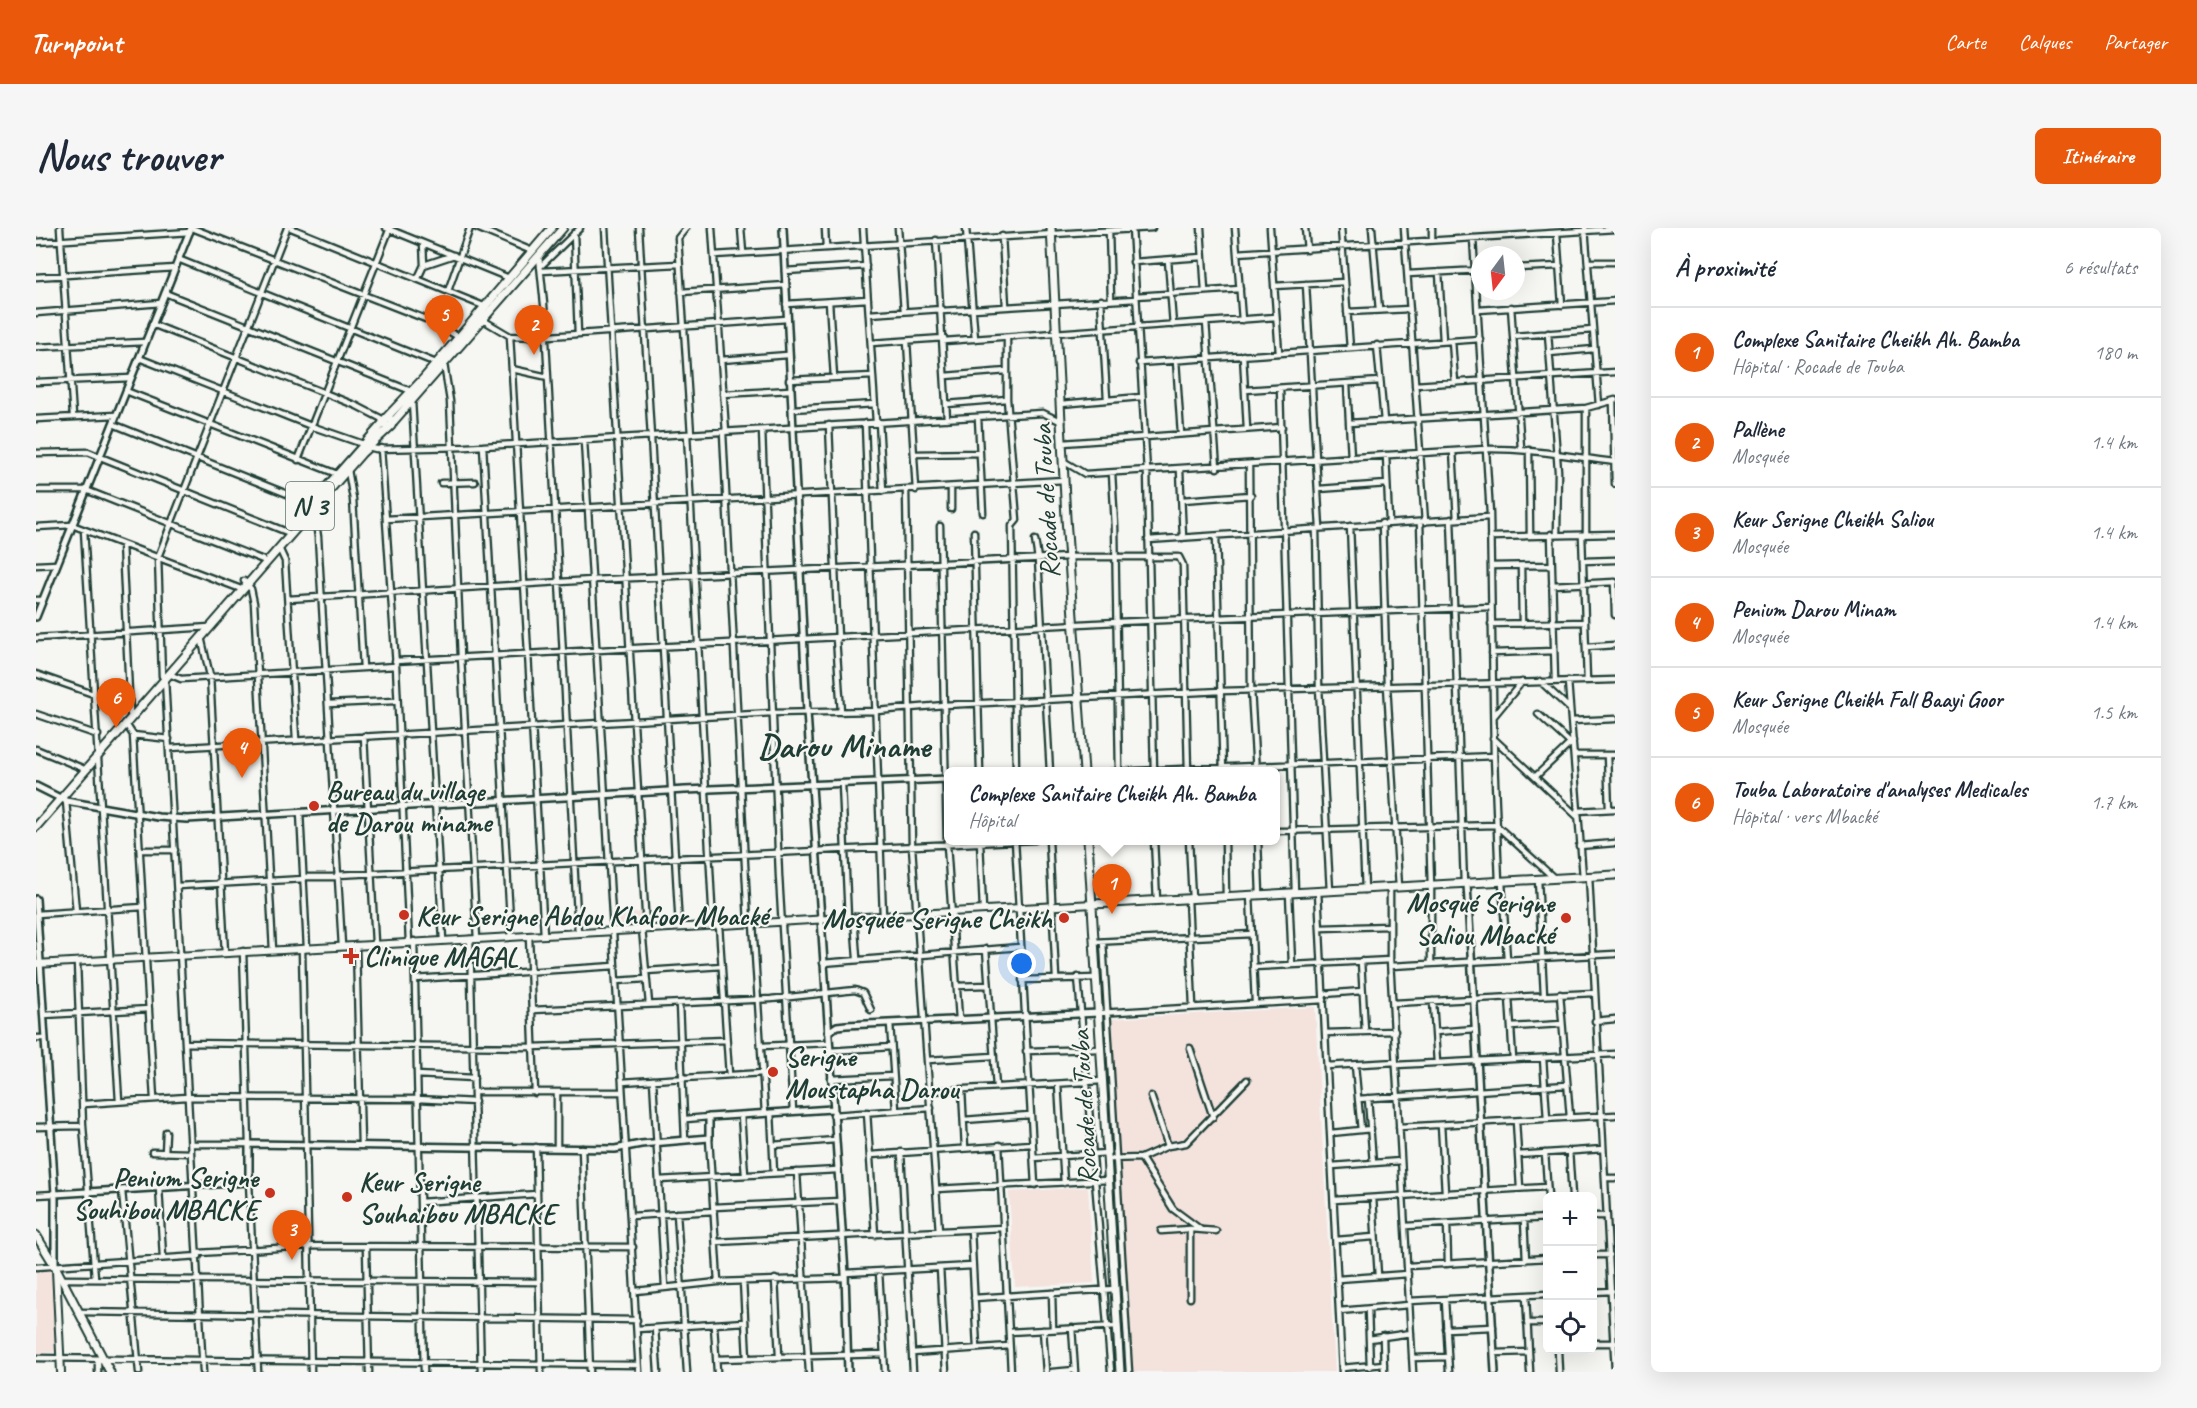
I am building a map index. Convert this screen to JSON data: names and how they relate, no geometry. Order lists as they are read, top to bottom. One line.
{"streets":{"main road":["Rocade de Touba","N 3"]},"districts":["Darou Miname"],"places":{"other":["Bureau du village de Darou miname","Keur Serigne Abdou Khafoor Mbacké","Mosquée Serigne Cheikh","Mosqué Serigne Saliou Mbacké","Serigne Moustapha Darou","Penium Serigne Souhibou MBACKE","Keur Serigne Souhaibou MBACKE"],"health":["Clinique MAGAL"]},"north":"bottom","page":{"header":"Turnpoint","nav":["Carte","Calques","Partager"],"buttons":"Itinéraire","title":"Nous trouver","heading":["À proximité","6 résultats"],"pins":["5","2","6","4","1","3"],"list":[{"mark":"1","name":"Complexe Sanitaire Cheikh Ah. Bamba","note":"Hôpital · Rocade de Touba","value":"180 m"},{"mark":"2","name":"Pallène","note":"Mosquée","value":"1.4 km"},{"mark":"3","name":"Keur Serigne Cheikh Saliou","note":"Mosquée","value":"1.4 km"},{"mark":"4","name":"Penium Darou Minam","note":"Mosquée","value":"1.4 km"},{"mark":"5","name":"Keur Serigne Cheikh Fall Baayi Goor","note":"Mosquée","value":"1.5 km"},{"mark":"6","name":"Touba Laboratoire d'analyses Medicales","note":"Hôpital · vers Mbacké","value":"1.7 km"}],"popup":["Complexe Sanitaire Cheikh Ah. Bamba","Hôpital"],"map_buttons":["+","−"]}}
